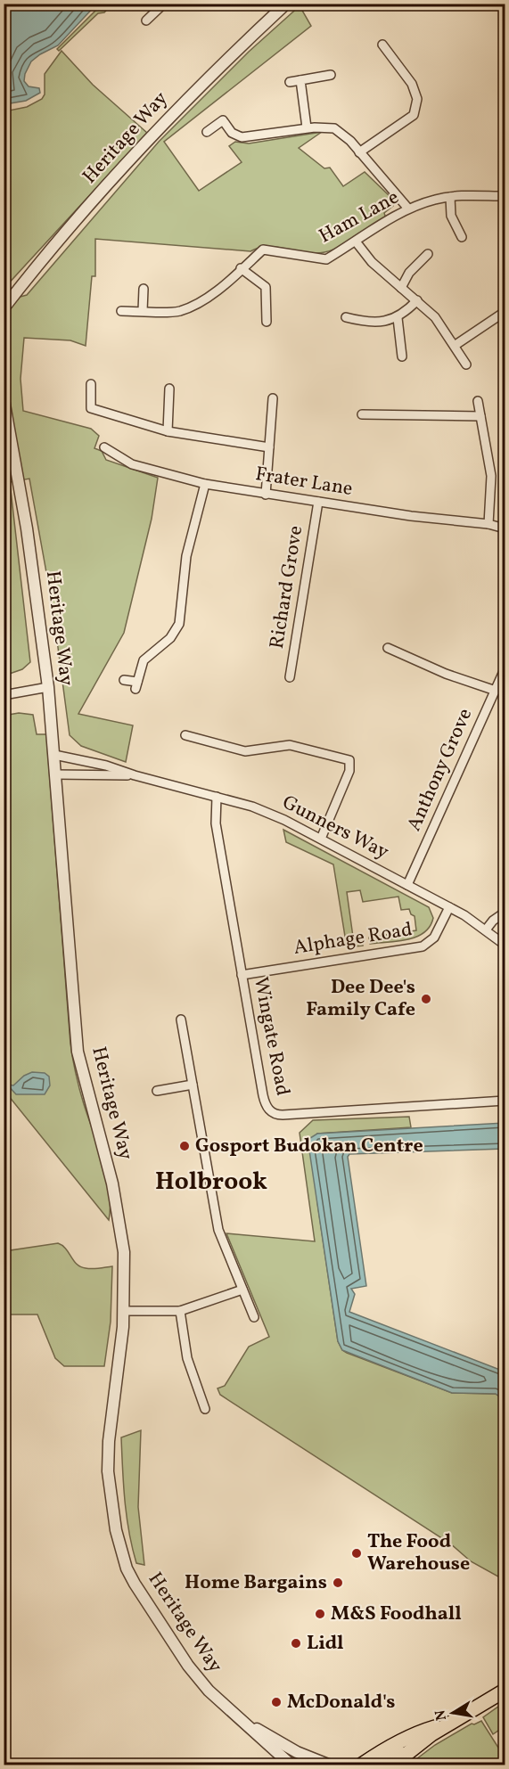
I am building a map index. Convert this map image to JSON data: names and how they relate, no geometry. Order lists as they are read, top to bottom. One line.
{"streets":{"street":["Heritage Way","Ham Lane","Frater Lane","Richard Grove","Anthony Grove","Gunners Way","Alphage Road","Wingate Road"]},"crossings":[["Heritage Way","Gunners Way"],["Frater Lane","Richard Grove"],["Anthony Grove","Gunners Way"],["Gunners Way","Alphage Road"],["Gunners Way","Wingate Road"],["Alphage Road","Wingate Road"]],"districts":["Holbrook"],"places":["Dee Dee's Family Cafe","Gosport Budokan Centre","The Food Warehouse","Home Bargains","M&S Foodhall","Lidl","McDonald's"],"north":"left"}
